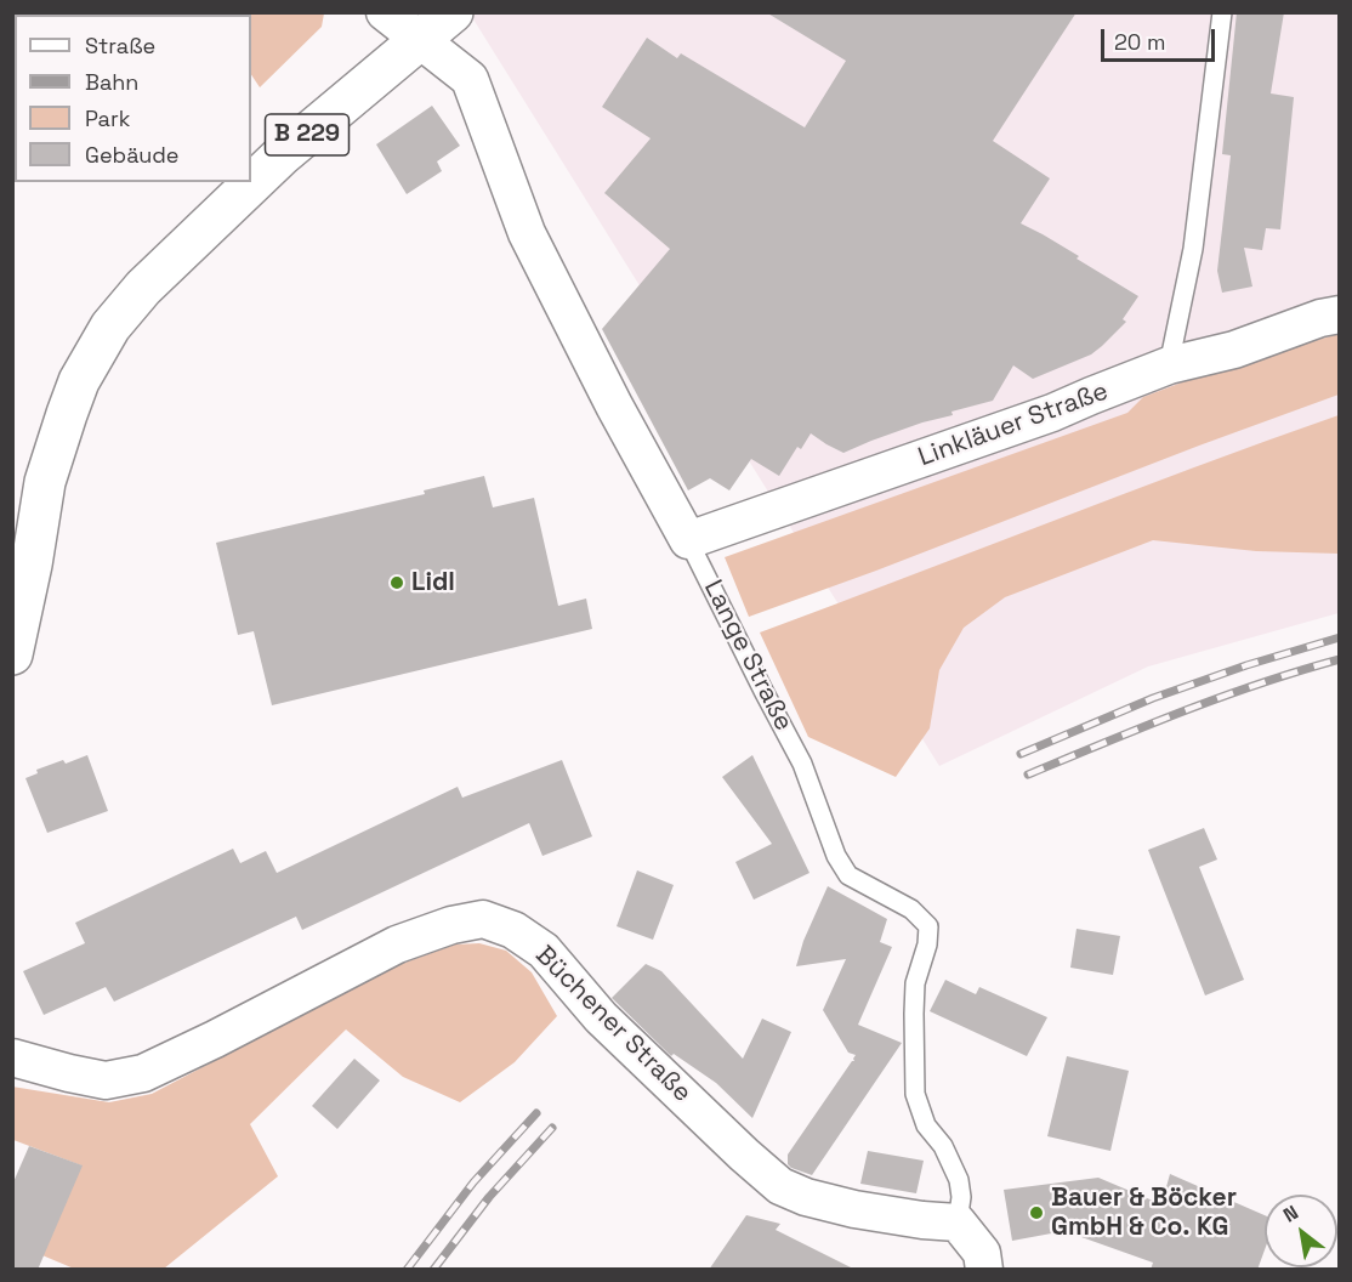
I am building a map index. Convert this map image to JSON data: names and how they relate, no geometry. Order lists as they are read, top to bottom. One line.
{"streets":{"main road":["B 229"],"street":["Linkläuer Straße","Lange Straße","Büchener Straße"]},"crossings":[["B 229","Lange Straße"],["Linkläuer Straße","Lange Straße"],["Lange Straße","Büchener Straße"]],"places":["Lidl","Bauer & Böcker GmbH & Co. KG"],"legend":["Straße","Bahn","Park","Gebäude"],"scale_bar":"20 m","north":"top left"}
